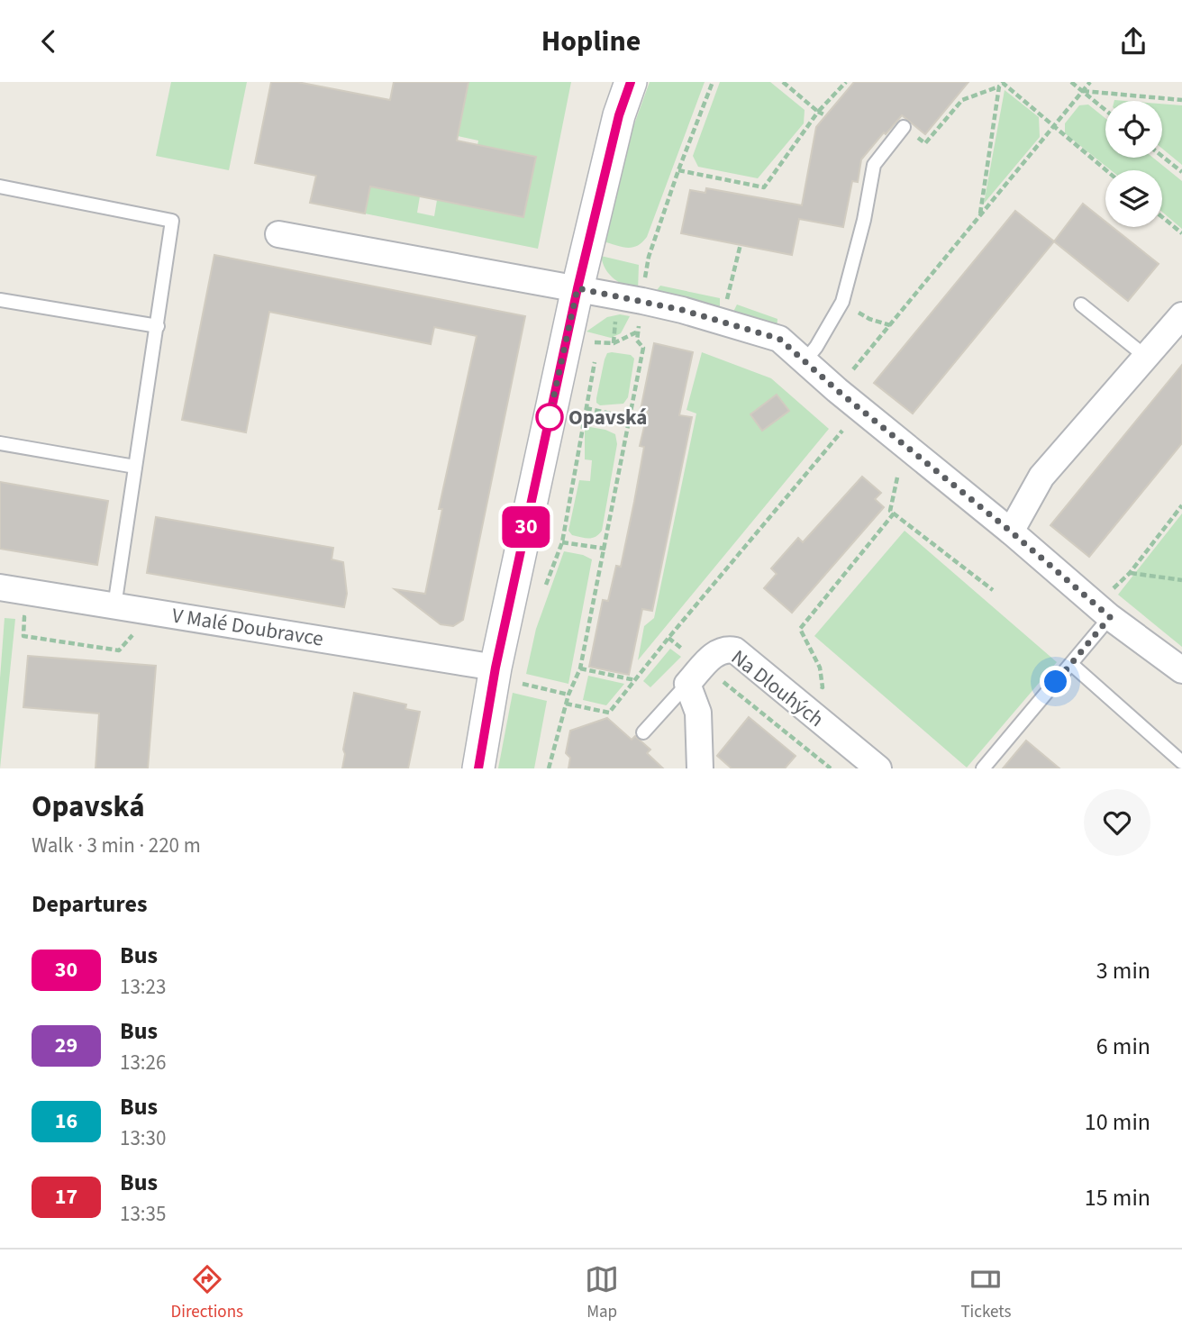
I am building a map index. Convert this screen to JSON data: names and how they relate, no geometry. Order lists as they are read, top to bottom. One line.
{"streets":{"street":["V Malé Doubravce","Na Dlouhých"]},"places":["Opavská"],"lines":["bus line 30"],"page":{"header":"Hopline","on_map":"30","heading":[["Opavská","Walk · 3 min · 220 m"],"Departures"],"list":[{"mark":"30","name":"Bus","note":"13:23","value":"3 min"},{"mark":"29","name":"Bus","note":"13:26","value":"6 min"},{"mark":"16","name":"Bus","note":"13:30","value":"10 min"},{"mark":"17","name":"Bus","note":"13:35","value":"15 min"}],"tabs":["Directions","Map","Tickets"]}}
